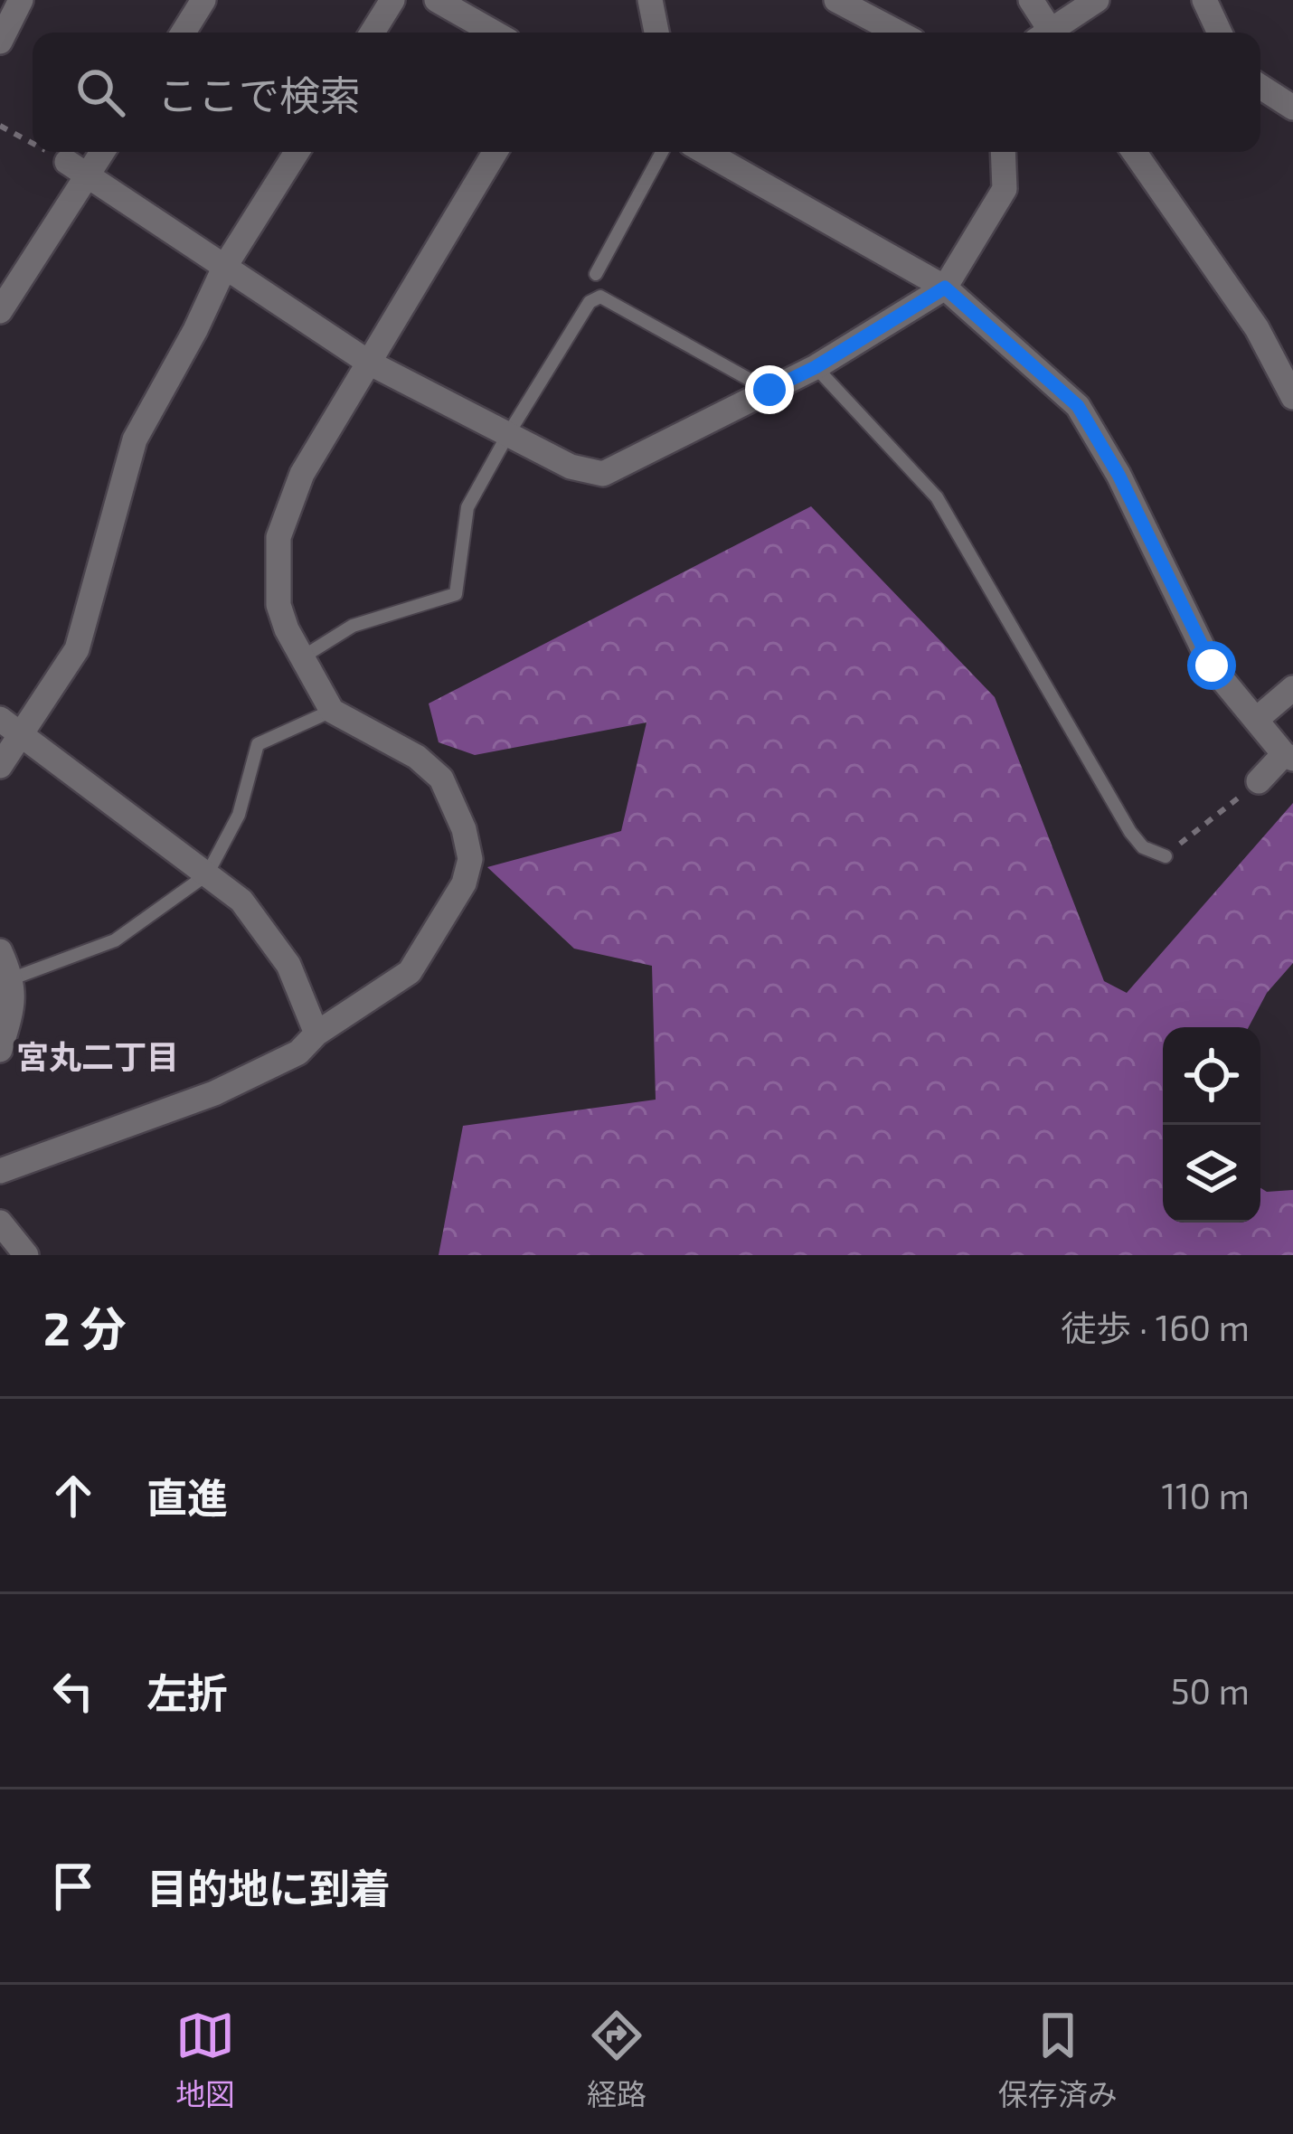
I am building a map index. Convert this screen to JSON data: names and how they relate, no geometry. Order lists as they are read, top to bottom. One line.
{"districts":["宮丸二丁目"],"page":{"search":"ここで検索","heading":["2 分","徒歩 · 160 m"],"list":[["直進","110 m"],["左折","50 m"],"目的地に到着"],"nav":["地図","経路","保存済み"]}}
